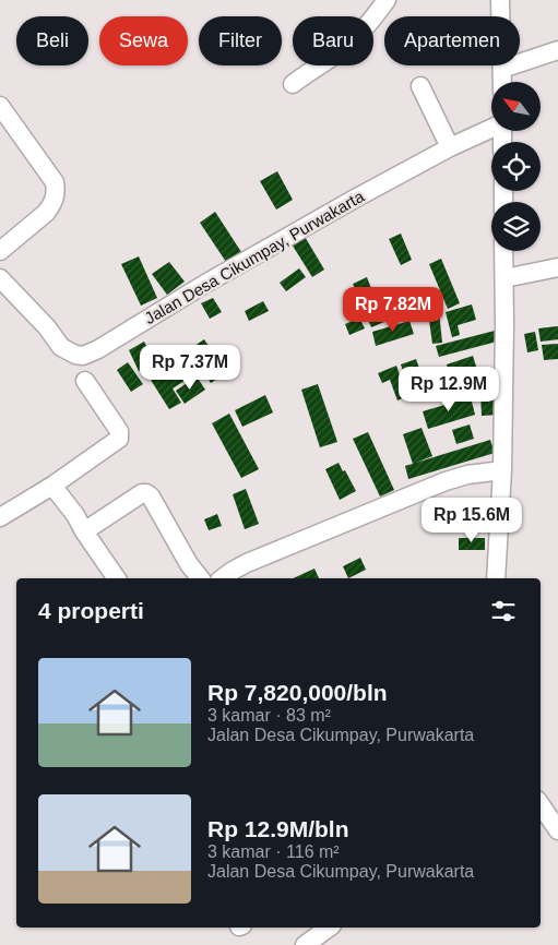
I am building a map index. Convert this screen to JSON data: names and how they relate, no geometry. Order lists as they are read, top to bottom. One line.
{"streets":{"street":["Jalan Desa Cikumpay, Purwakarta"]},"north":"top left","page":{"chip":["Beli","Sewa","Filter","Baru","Apartemen"],"price":["Rp 7.82M","Rp 7.37M","Rp 12.9M","Rp 15.6M"],"heading":"4 properti","list":[{"name":"Rp 7,820,000/bln","note":"3 kamar · 83 m² · Jalan Desa Cikumpay, Purwakarta"},{"name":"Rp 12.9M/bln","note":"3 kamar · 116 m² · Jalan Desa Cikumpay, Purwakarta"}]}}
